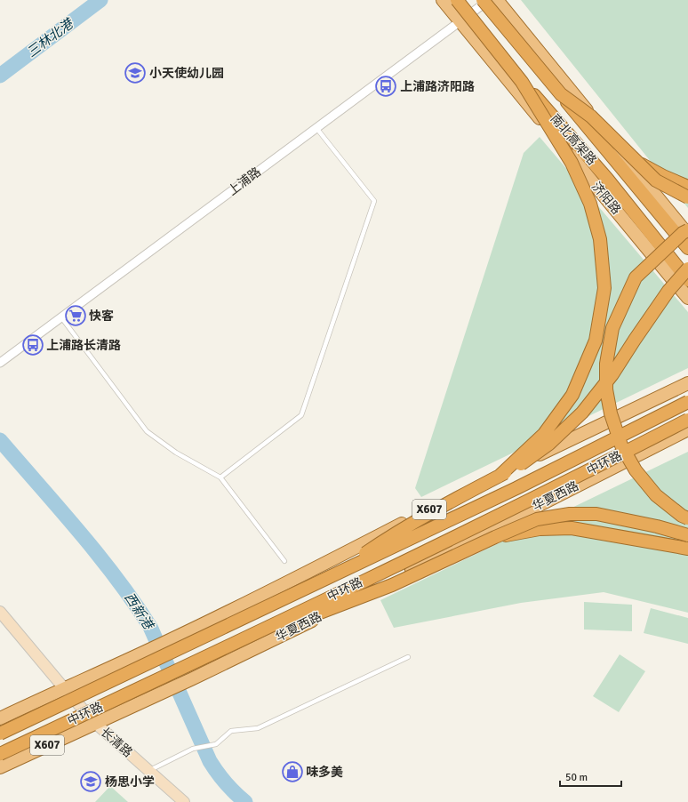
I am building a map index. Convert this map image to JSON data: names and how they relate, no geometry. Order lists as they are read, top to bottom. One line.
{"streets":{"highway":["南北高架路","中环路"],"main road":["济阳路","华夏西路","X607","长清路"],"street":["上浦路"]},"crossings":[["上浦路","济阳路"],["华夏西路","长清路"],["X607","长清路"]],"water":["三林北港","西新港"],"places":{"school or university":["小天使幼儿园","杨思小学"],"bus stop":["上浦路济阳路","上浦路长清路"],"supermarket":["快客"],"shop":["味多美"]},"scale_bar":"50 m"}
